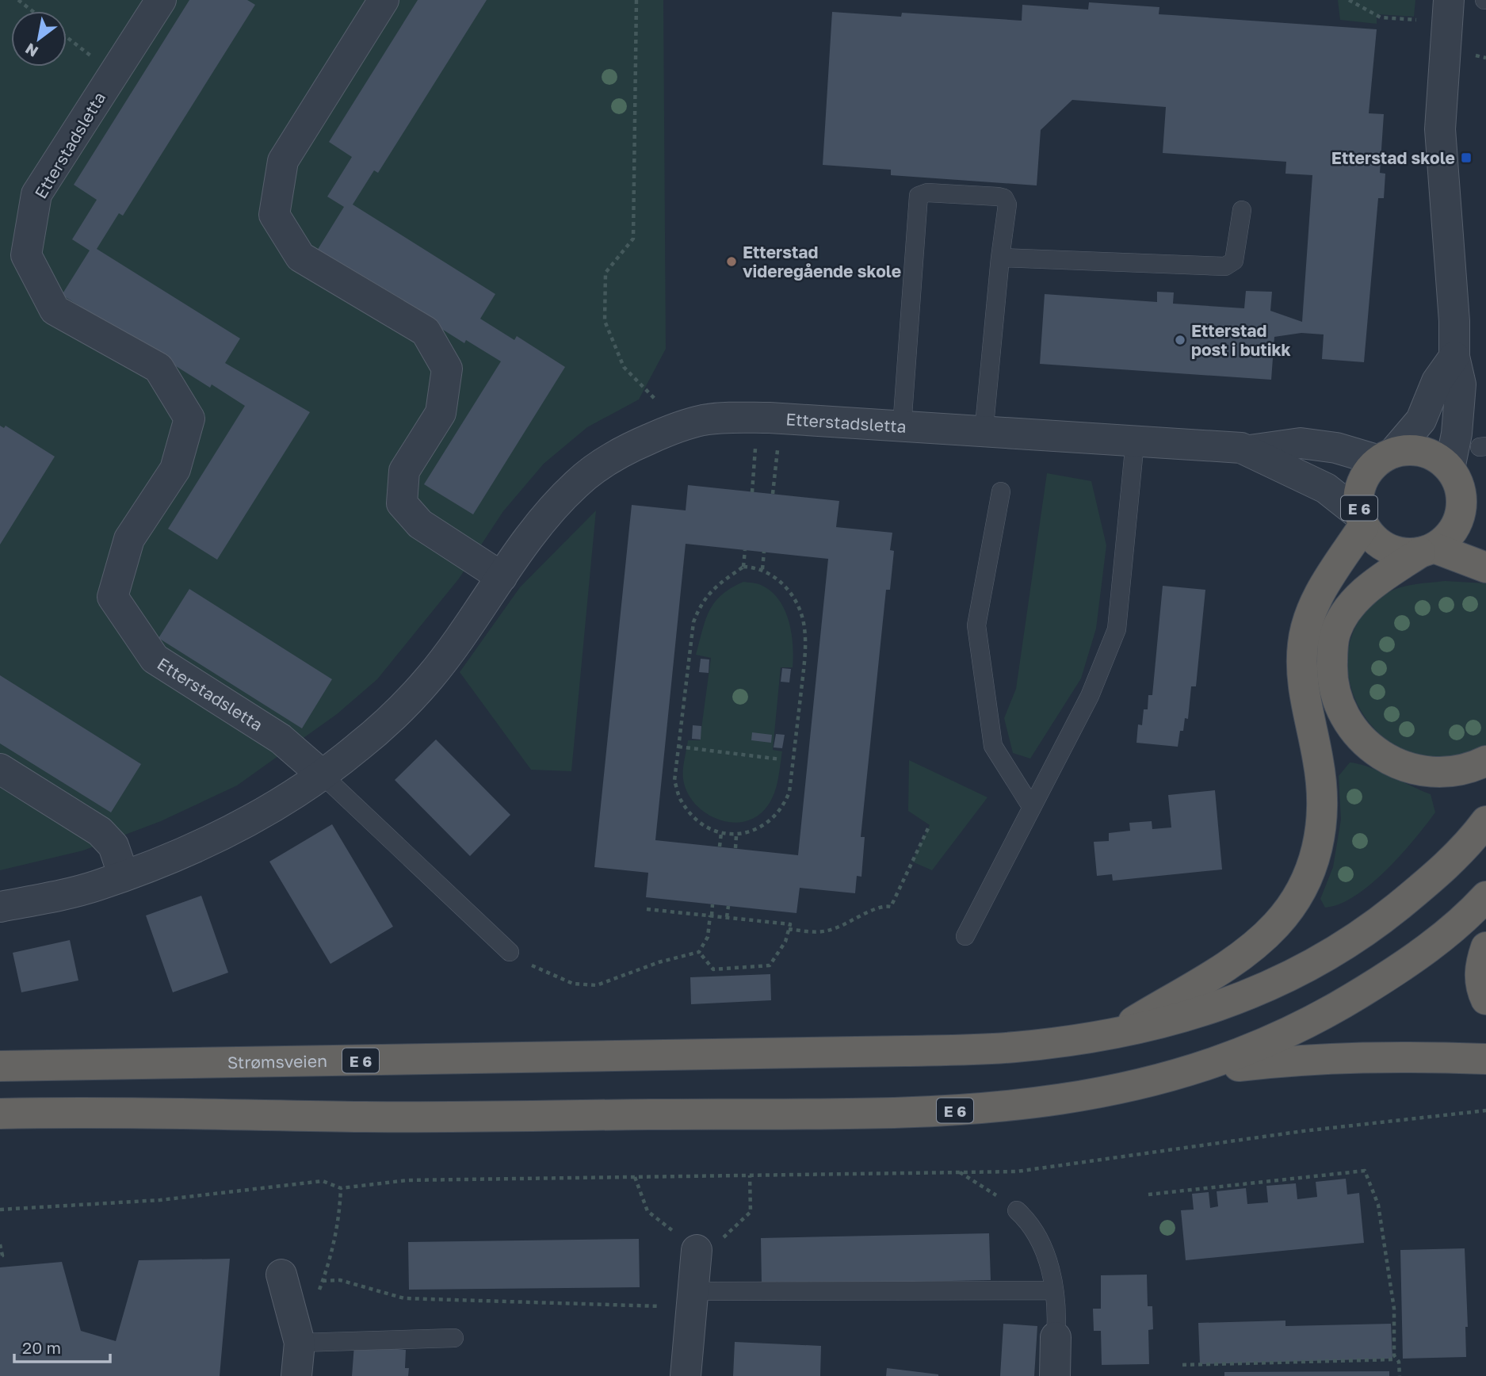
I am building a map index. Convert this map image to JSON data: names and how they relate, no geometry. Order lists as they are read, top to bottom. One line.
{"streets":{"highway":["E 6","Strømsveien"],"street":["Etterstadsletta"]},"crossings":[["Etterstadsletta","E 6"],["E 6","Strømsveien"]],"places":{"transit":["Etterstad skole"],"other":["Etterstad videregående skole","Etterstad post i butikk"]},"scale_bar":"20 m","north":"bottom left"}
